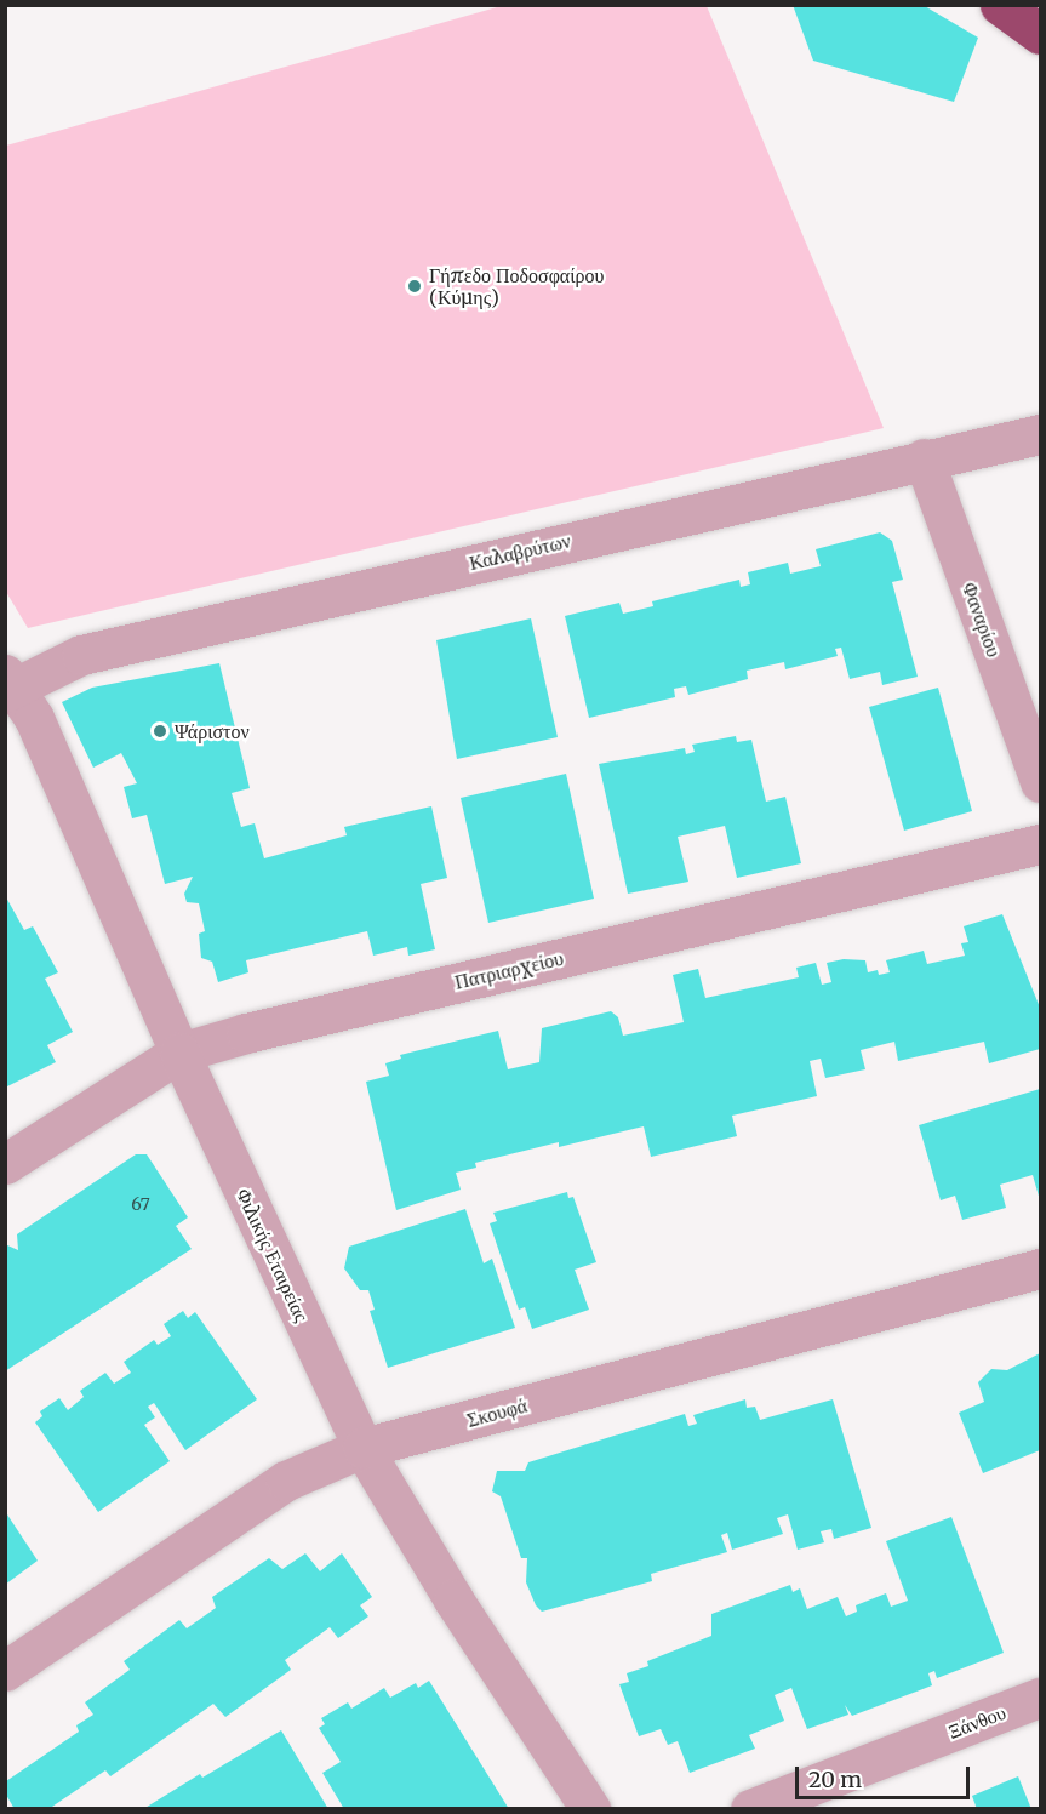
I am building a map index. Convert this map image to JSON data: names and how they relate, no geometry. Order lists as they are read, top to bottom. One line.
{"streets":{"street":["Καλαβρύτων","Φαναρίου","Πατριαρχείου","Φιλικής Εταιρείας","Σκουφά","Ξάνθου"]},"crossings":[["Καλαβρύτων","Φαναρίου"],["Καλαβρύτων","Φιλικής Εταιρείας"],["Πατριαρχείου","Φιλικής Εταιρείας"],["Φιλικής Εταιρείας","Σκουφά"]],"places":["Γήπεδο Ποδοσφαίρου (Κύμης)","Ψάριστον"],"house_numbers":["67"],"scale_bar":"20 m"}
